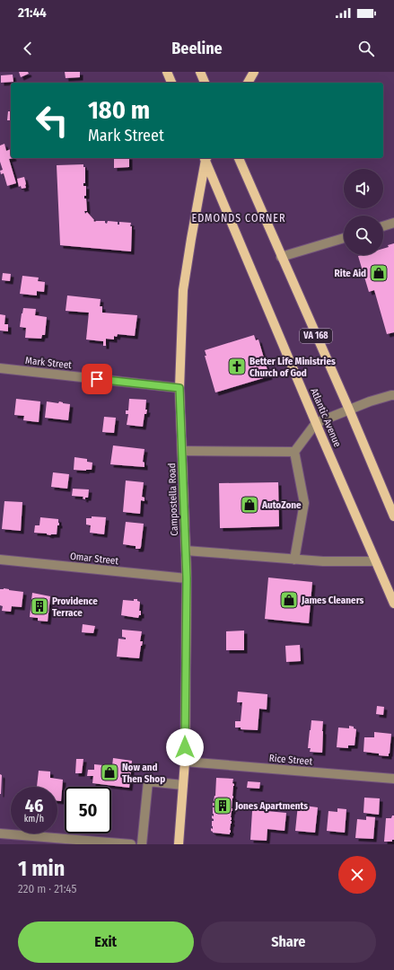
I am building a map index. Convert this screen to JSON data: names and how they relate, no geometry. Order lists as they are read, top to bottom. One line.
{"streets":{"main road":["VA 168","Atlantic Avenue","Campostella Road"],"street":["Mark Street","Omar Street","Rice Street"]},"crossings":[["Mark Street","Campostella Road"],["Campostella Road","Omar Street"],["Campostella Road","Rice Street"]],"districts":["EDMONDS CORNER"],"places":{"shop":["Rite Aid","AutoZone","James Cleaners","Now and Then Shop"],"church":["Better Life Ministries Church of God"],"building":["Providence Terrace","Jones Apartments"]},"page":{"status":"21:44","header":"Beeline","turn":["180 m","Mark Street"],"speed":"46 km/h","limit":"50","heading":["1 min","220 m · 21:45"],"buttons":["Exit","Share"]}}
